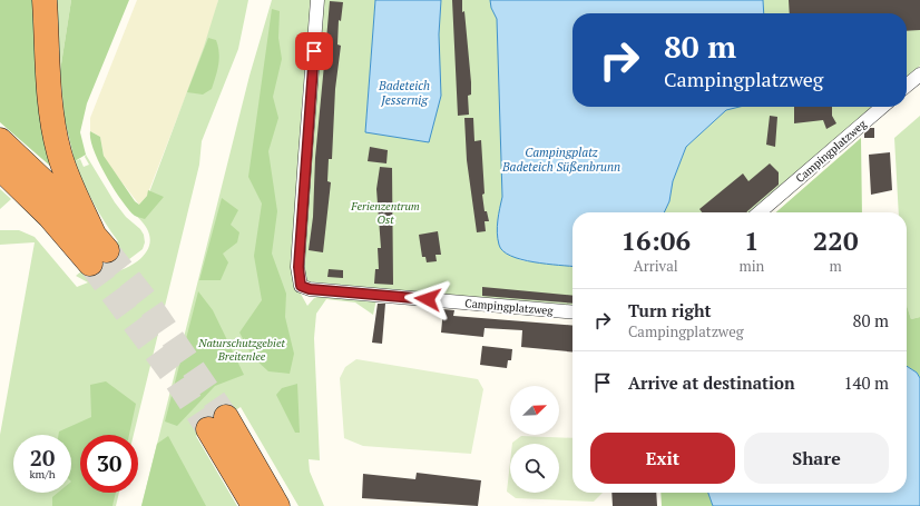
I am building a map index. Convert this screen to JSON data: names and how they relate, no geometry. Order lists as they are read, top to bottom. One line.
{"streets":{"street":["Campingplatzweg"]},"water":["Badeteich Jessernig","Campingplatz Badeteich Süßenbrunn"],"parks":["Ferienzentrum Ost","Naturschutzgebiet Breitenlee"],"north":"top right","page":{"turn":["80 m","Campingplatzweg"],"eta":["16:06","Arrival","1","min","220","m"],"list":[{"name":"Turn right","note":"Campingplatzweg","value":"80 m"},{"name":"Arrive at destination","value":"140 m"}],"buttons":["Exit","Share"],"speed":"20 km/h","limit":"30"}}
